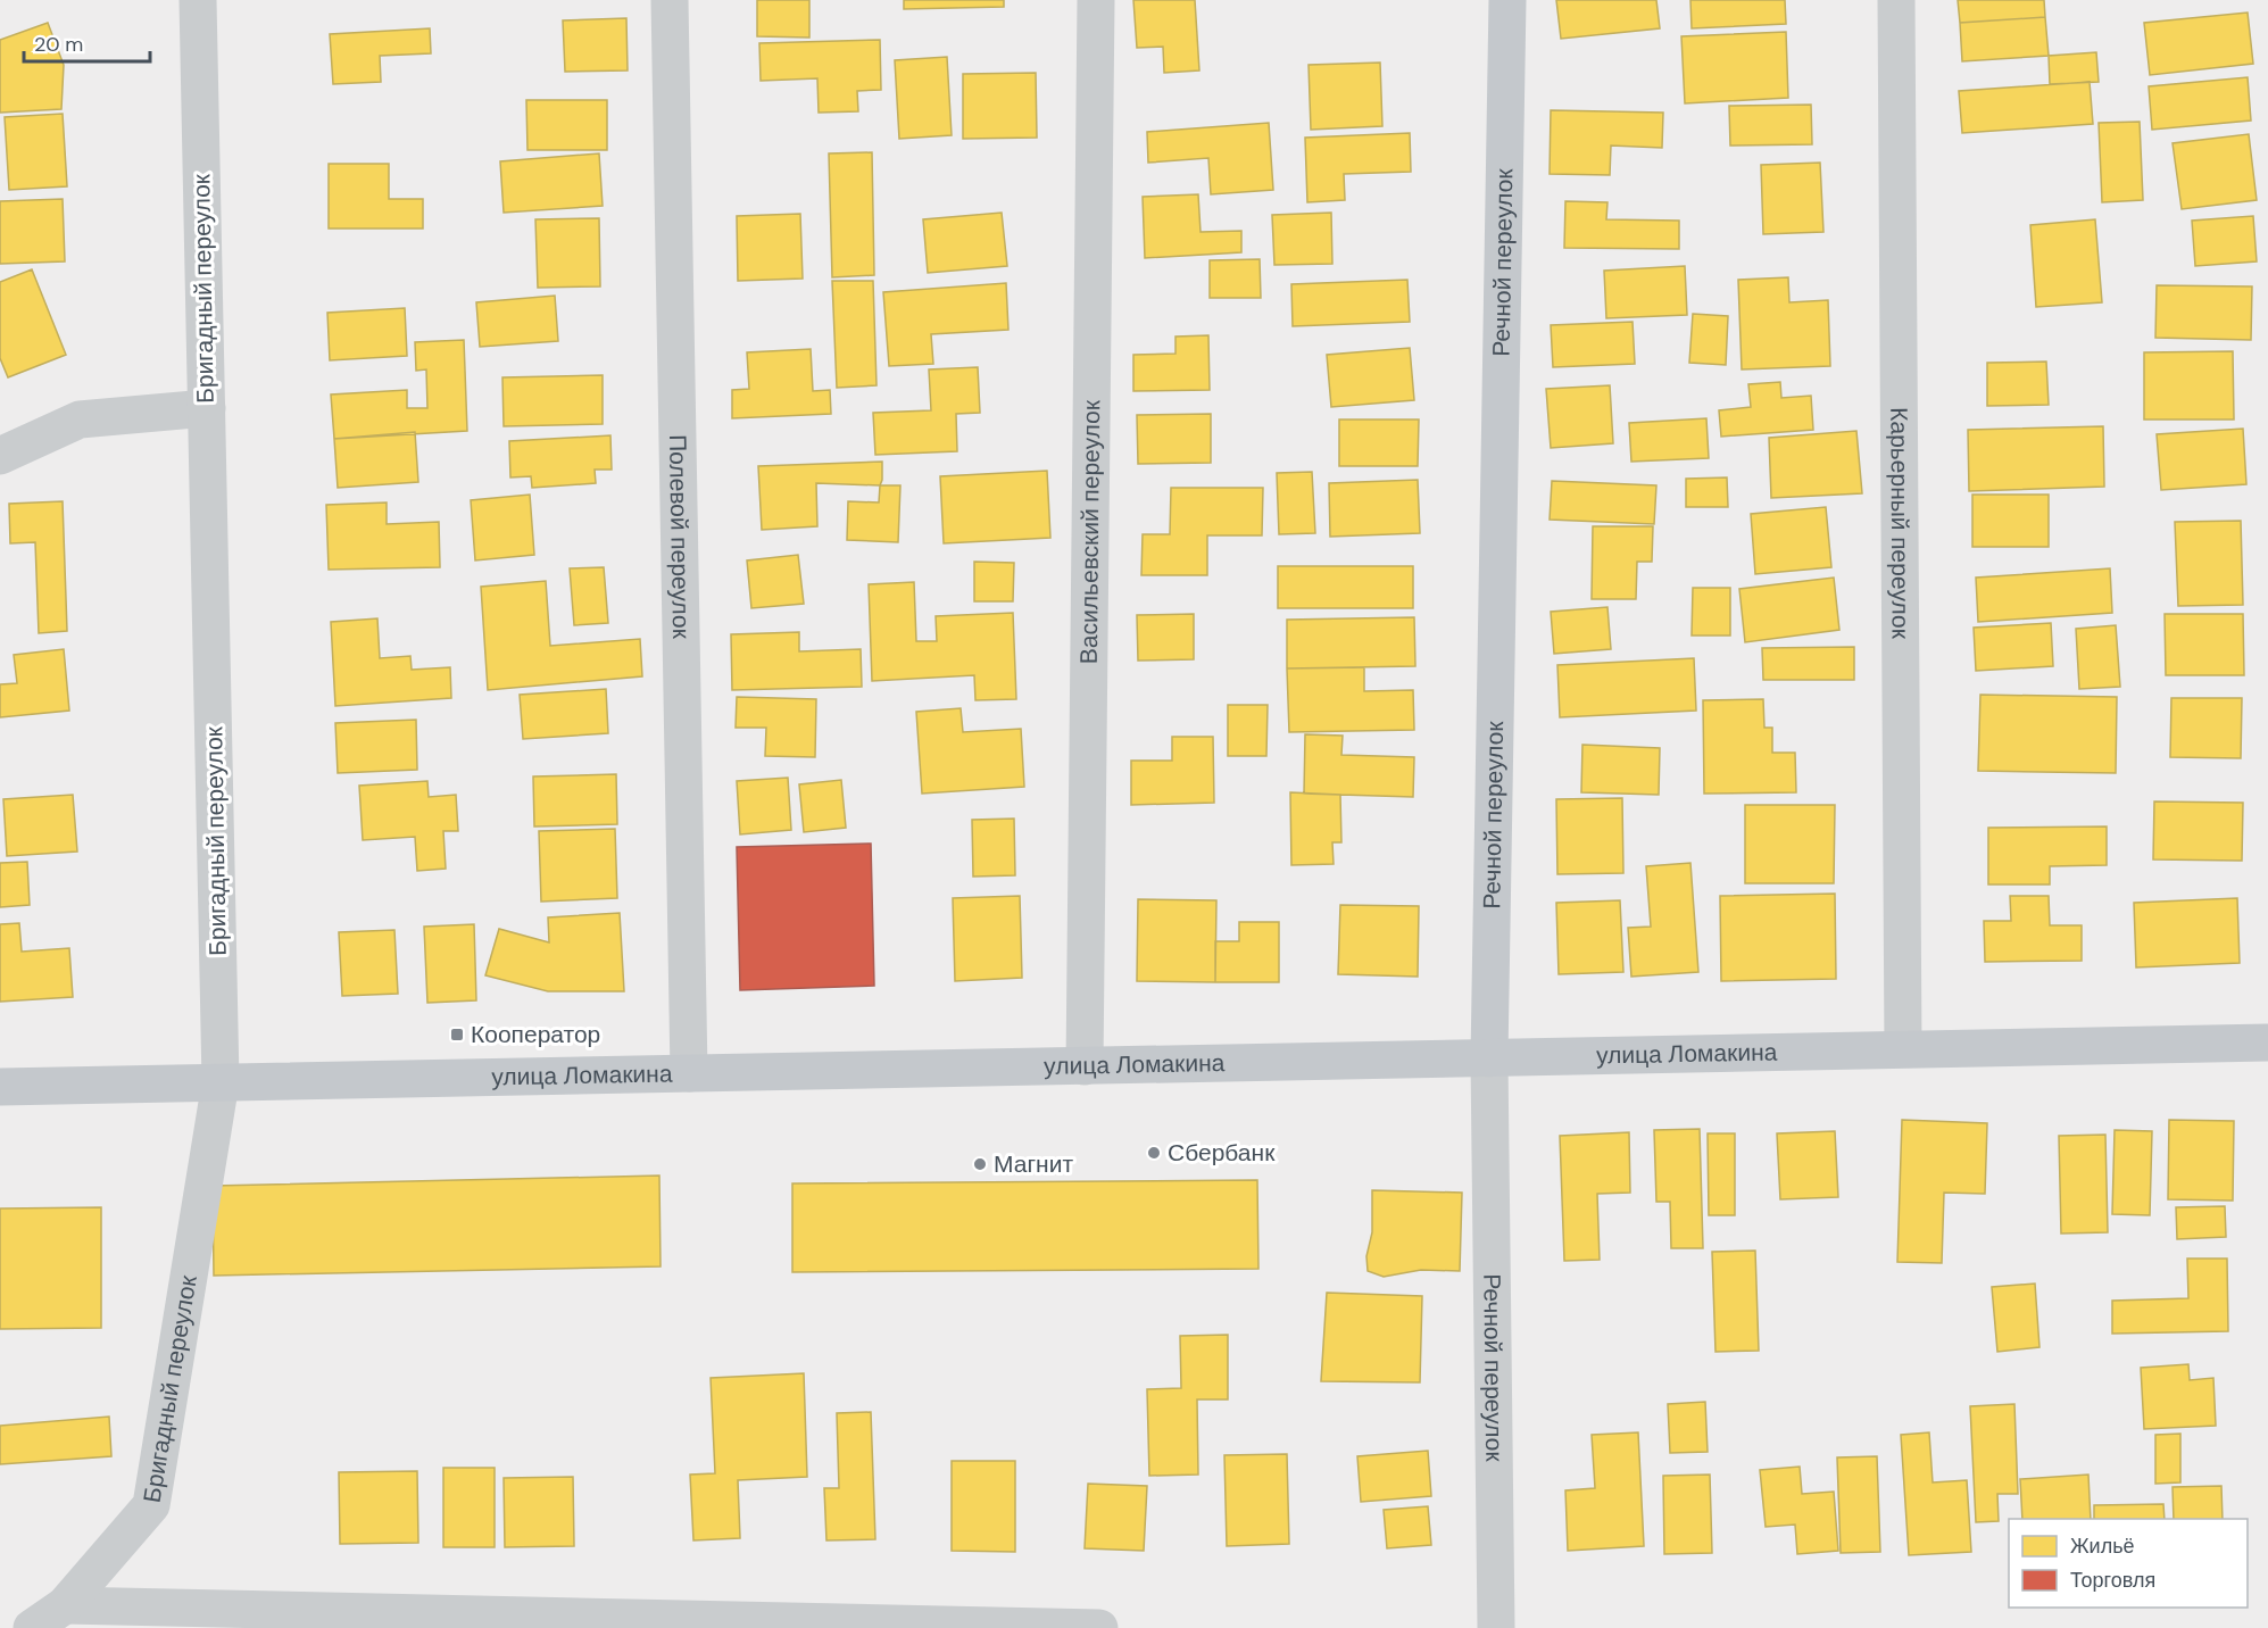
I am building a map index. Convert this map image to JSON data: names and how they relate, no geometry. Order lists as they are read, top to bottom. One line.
{"streets":{"main road":["Речной переулок","улица Ломакина"],"street":["Бригадный переулок","Карьерный переулок","Васильевский переулок","Полевой переулок"]},"crossings":[["Речной переулок","улица Ломакина"],["Бригадный переулок","улица Ломакина"],["Карьерный переулок","улица Ломакина"],["Васильевский переулок","улица Ломакина"],["Полевой переулок","улица Ломакина"]],"places":{"transit":["Кооператор"],"other":["Сбербанк","Магнит"]},"legend":["Жильё","Торговля"],"scale_bar":"20 m"}
